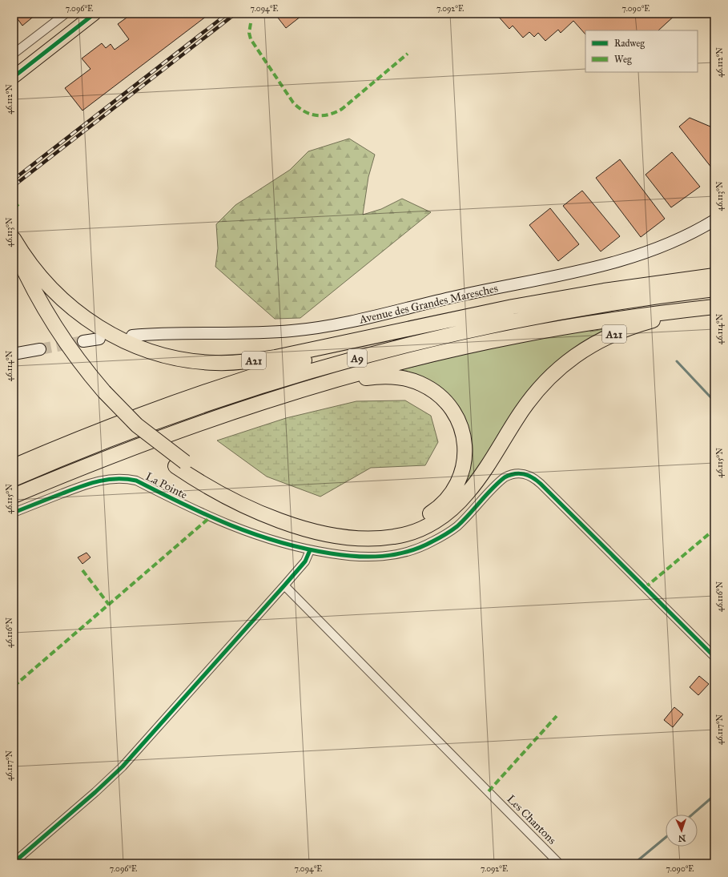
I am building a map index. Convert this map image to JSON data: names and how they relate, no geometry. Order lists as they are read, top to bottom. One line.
{"streets":{"highway":["A21","A9"],"main road":["Avenue des Grandes Maresches"],"street":["La Pointe","Les Chantons"]},"crossings":[["A21","A9"]],"legend":["Radweg","Weg"],"north":"bottom","coordinates":["7.096°E","7.094°E","7.092°E","7.090°E","46.112°N","46.113°N","46.114°N","46.115°N","46.116°N","46.117°N"]}
